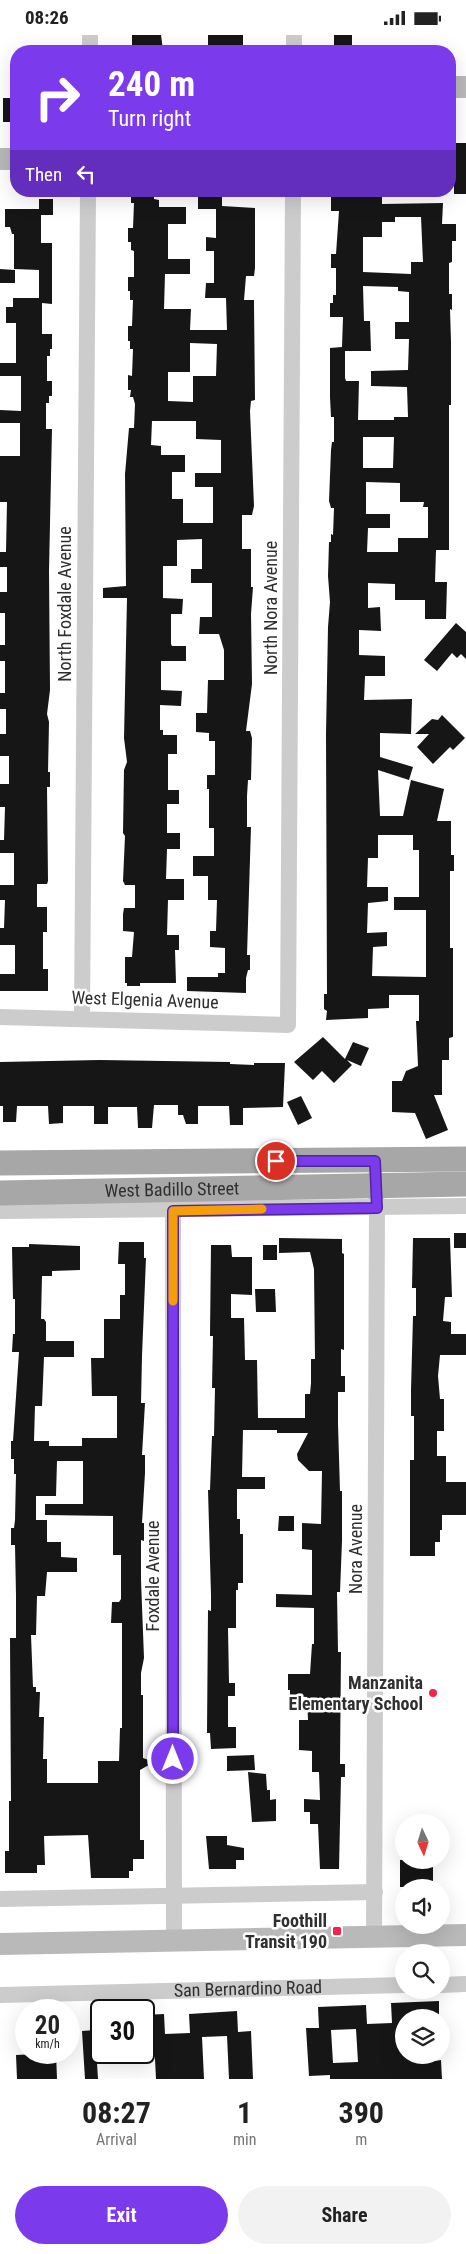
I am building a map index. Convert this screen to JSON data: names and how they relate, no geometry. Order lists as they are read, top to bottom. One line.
{"streets":{"main road":["West Badillo Street"],"street":["North Foxdale Avenue","North Nora Avenue","West Elgenia Avenue","Nora Avenue","Foxdale Avenue","San Bernardino Road"]},"crossings":[["North Foxdale Avenue","West Elgenia Avenue"],["North Nora Avenue","West Elgenia Avenue"],["West Badillo Street","Nora Avenue"]],"places":{"other":["Manzanita Elementary School"],"transit":["Foothill Transit 190"]},"north":"bottom","page":{"status":"08:26","turn":["240 m","Turn right"],"then":"Then","speed":"20 km/h","limit":"30","eta":["08:27","Arrival","1","min","390","m"],"buttons":["Exit","Share"]}}
